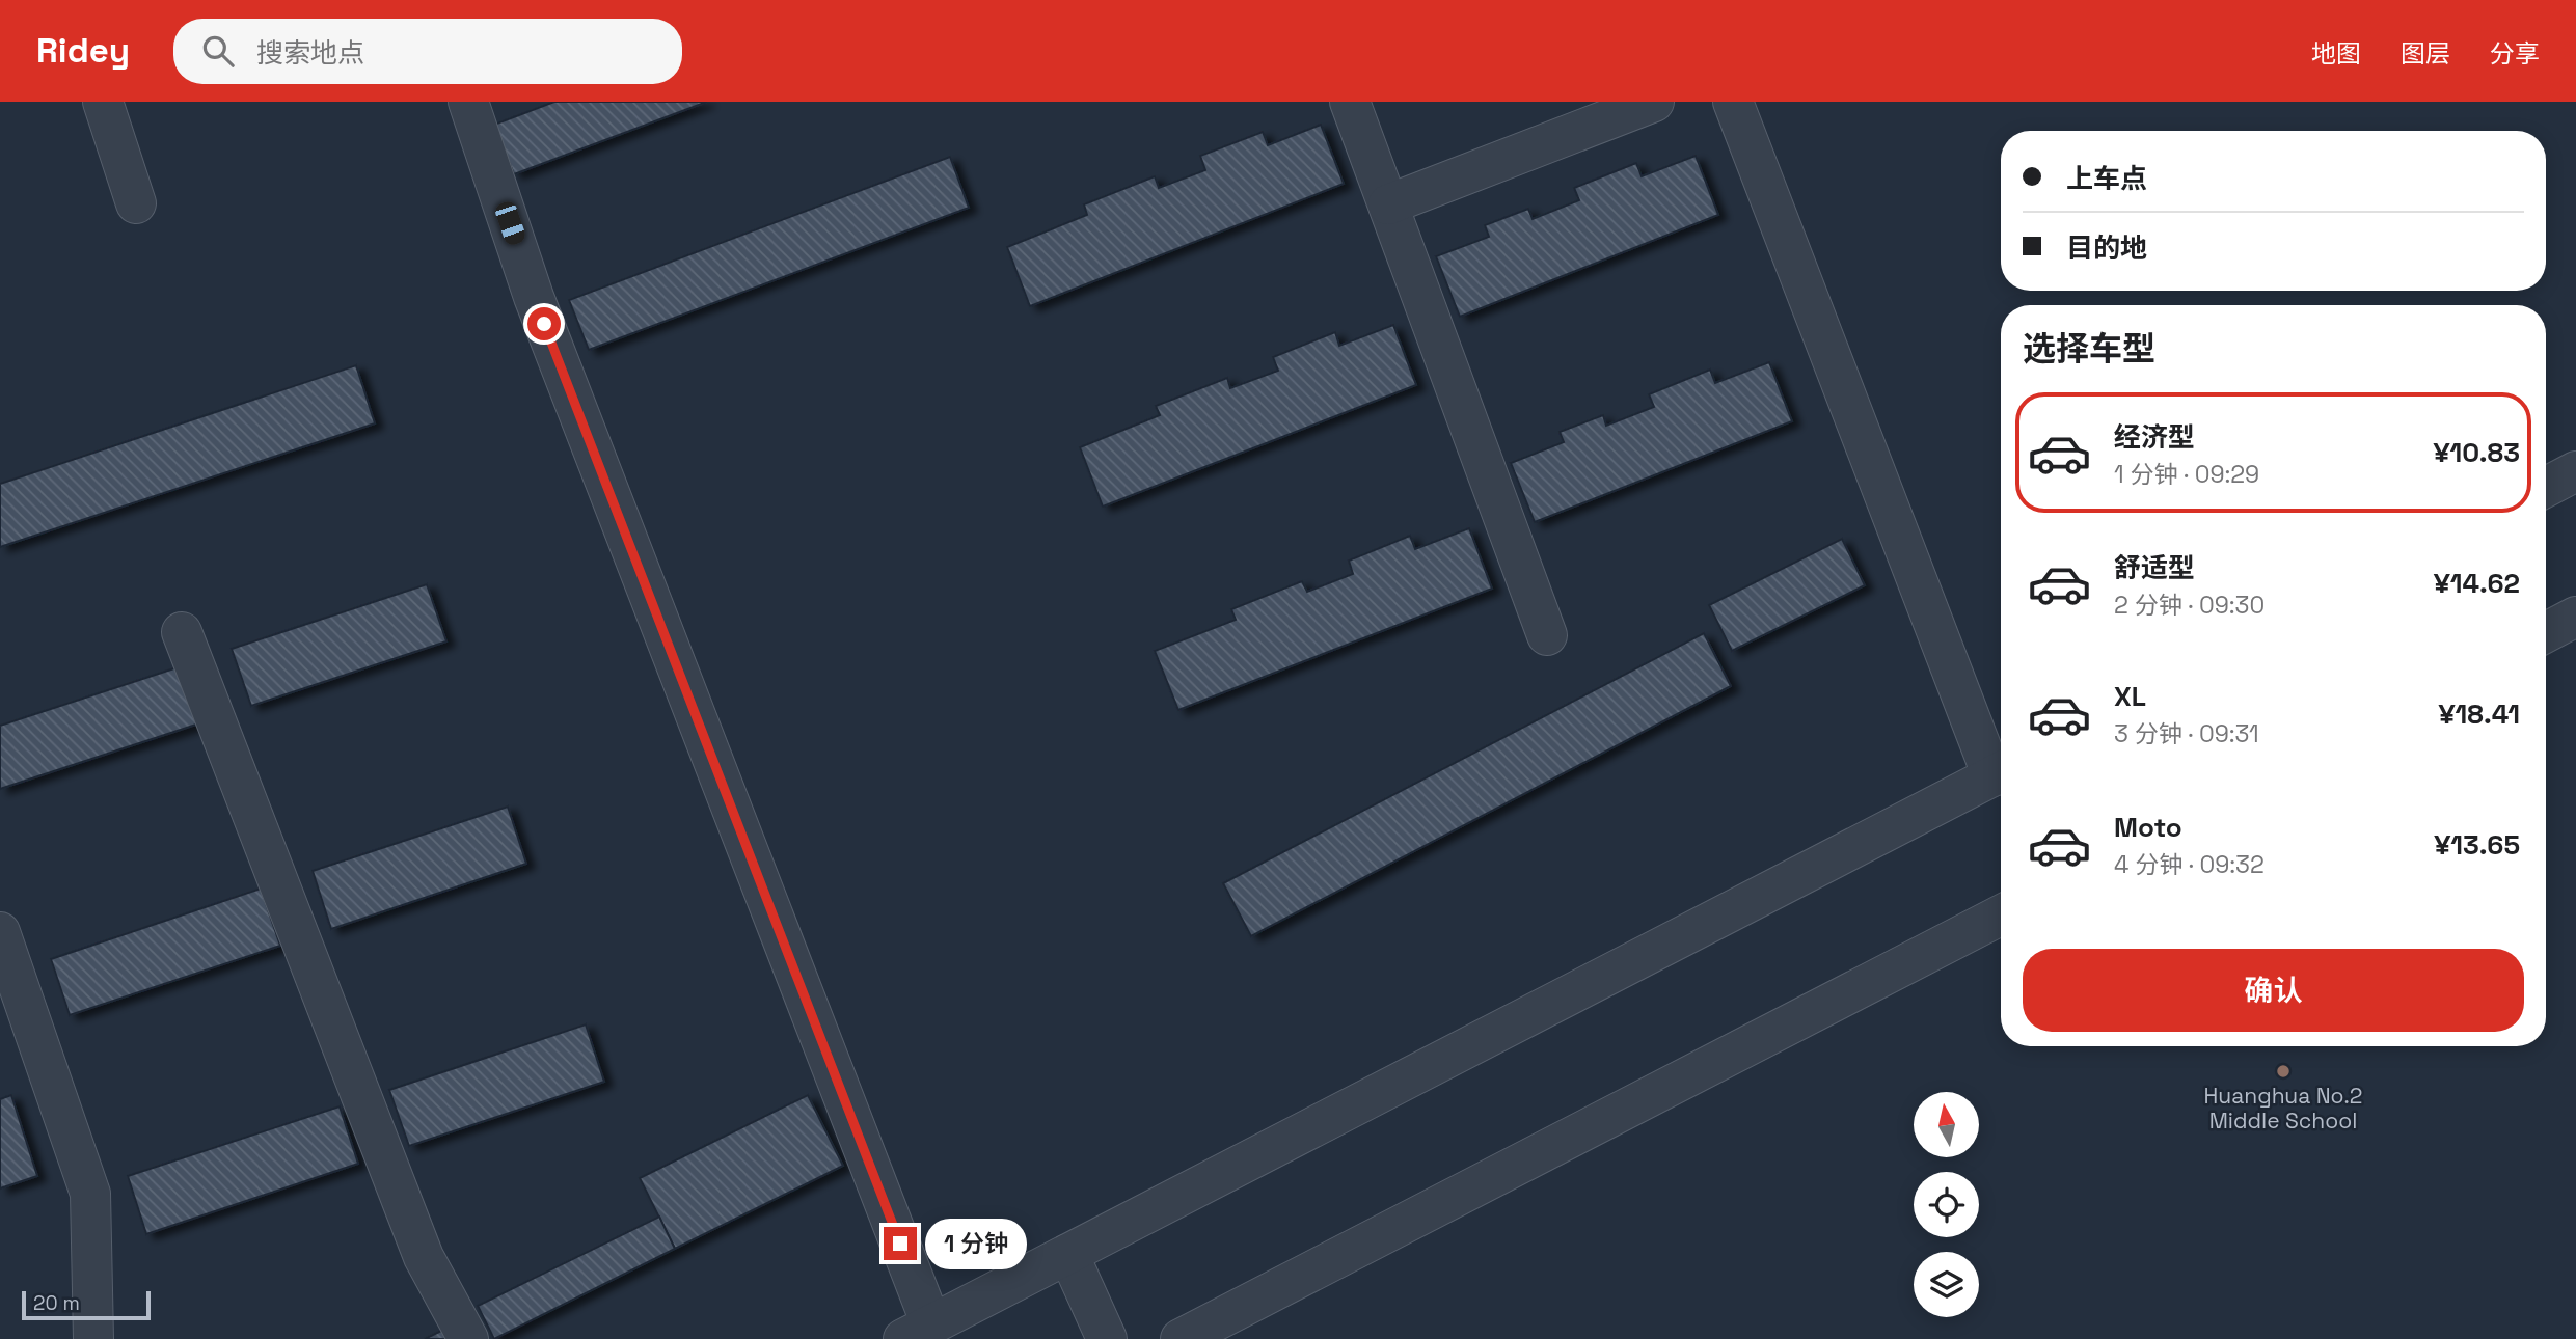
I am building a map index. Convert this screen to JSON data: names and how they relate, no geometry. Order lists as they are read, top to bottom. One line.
{"places":["Huanghua No.2 Middle School"],"scale_bar":"20 m","north":"top","page":{"header":"Ridey","search":"搜索地点","nav":["地图","图层","分享"],"banner":["上车点","目的地"],"heading":"选择车型","list":[{"name":"经济型","note":"1 分钟 · 09:29","value":"¥10.83"},{"name":"舒适型","note":"2 分钟 · 09:30","value":"¥14.62"},{"name":"XL","note":"3 分钟 · 09:31","value":"¥18.41"},{"name":"Moto","note":"4 分钟 · 09:32","value":"¥13.65"}],"buttons":"确认","bubble":"1 分钟","scale":"20 m"}}
